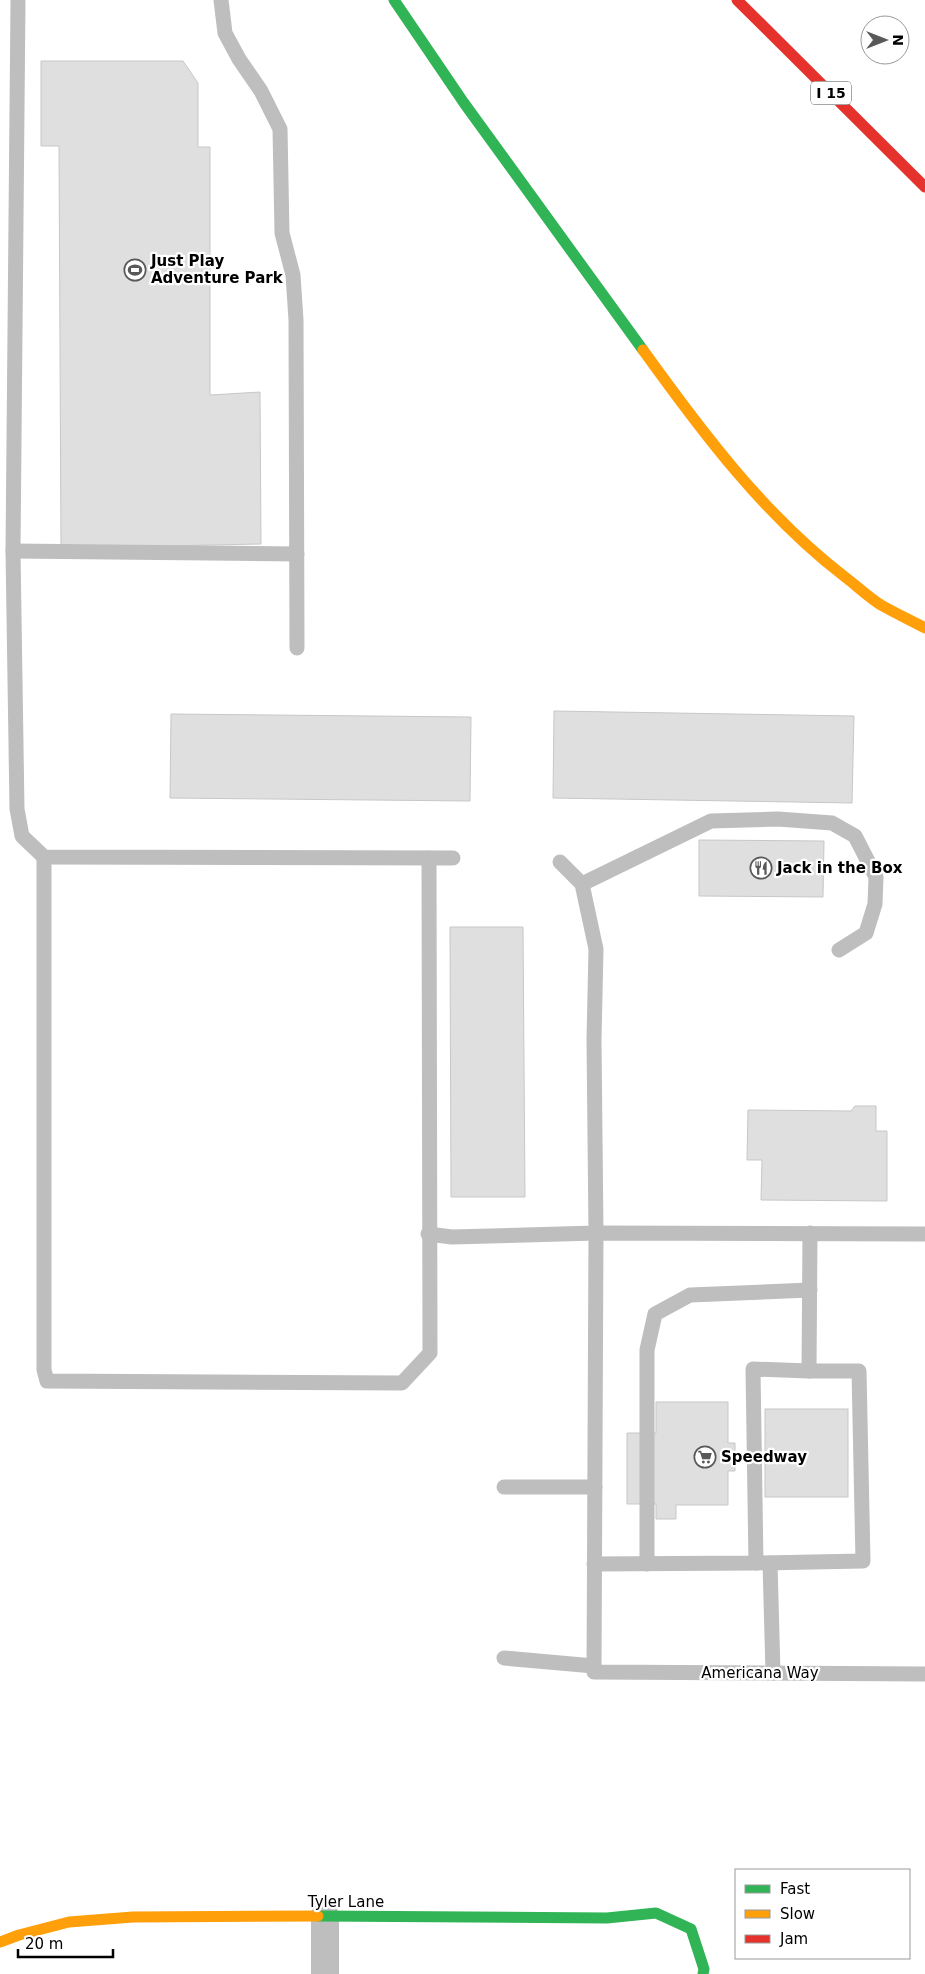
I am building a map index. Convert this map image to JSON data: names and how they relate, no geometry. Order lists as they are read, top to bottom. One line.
{"streets":{"main road":["I 15","Tyler Lane"],"lane":["Americana Way"]},"places":{"sports":["Just Play Adventure Park"],"restaurant":["Jack in the Box"],"supermarket":["Speedway"]},"legend":["Fast","Slow","Jam"],"scale_bar":"20 m","north":"right"}
